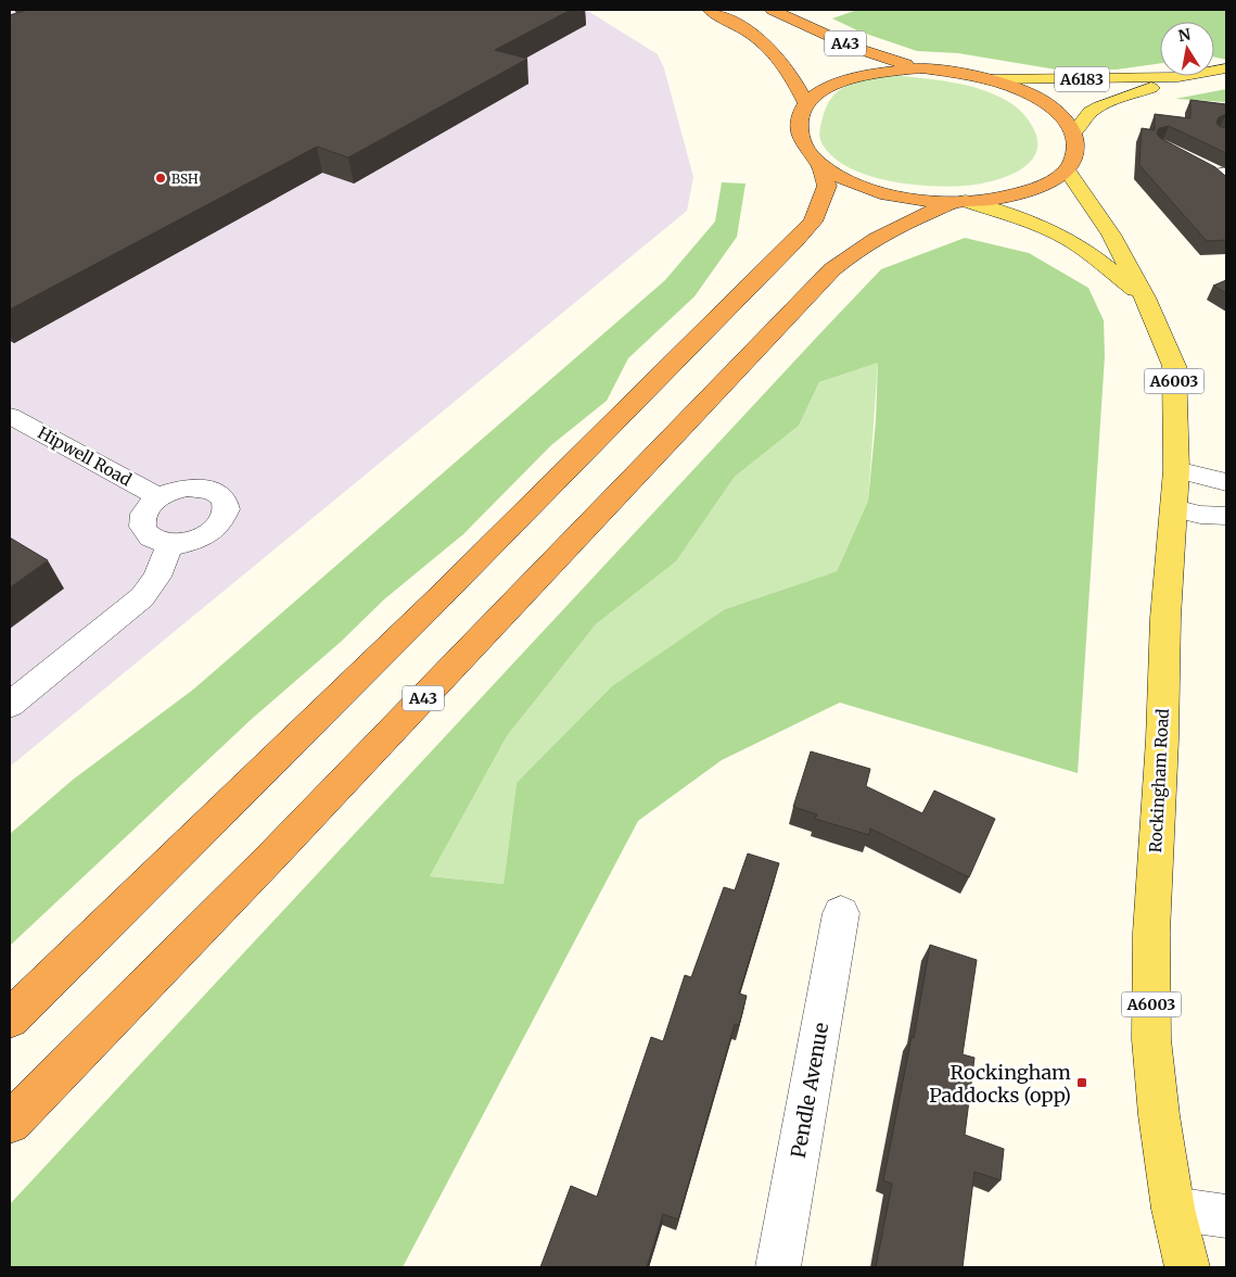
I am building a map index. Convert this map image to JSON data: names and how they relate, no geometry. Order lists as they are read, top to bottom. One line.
{"streets":{"highway":["A43"],"main road":["A6183","A6003","Rockingham Road"],"street":["Hipwell Road","Pendle Avenue"]},"crossings":[["A43","A6183"],["A43","Rockingham Road"]],"places":{"other":["BSH"],"transit":["Rockingham Paddocks (opp)"]},"north":"top"}
